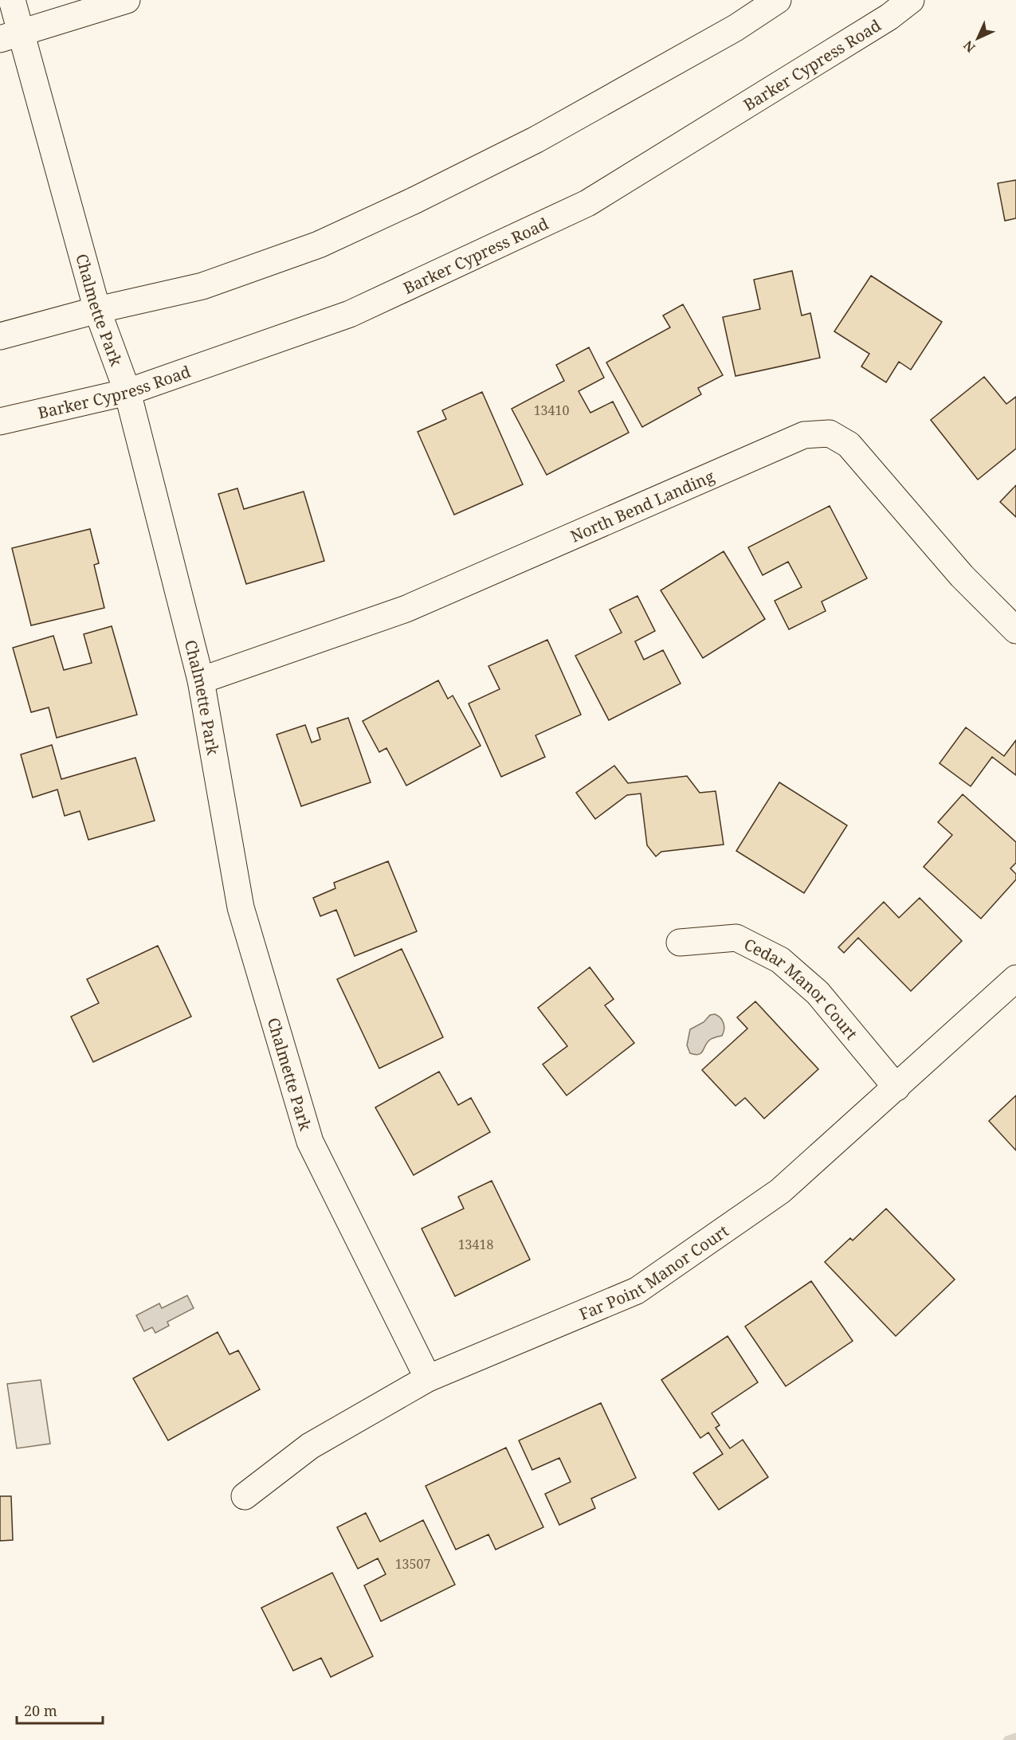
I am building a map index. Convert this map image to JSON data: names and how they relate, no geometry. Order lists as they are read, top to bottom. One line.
{"streets":{"street":["Barker Cypress Road","Chalmette Park","North Bend Landing","Cedar Manor Court","Far Point Manor Court"]},"crossings":[["Barker Cypress Road","Chalmette Park"],["Chalmette Park","North Bend Landing"],["Chalmette Park","Far Point Manor Court"],["Cedar Manor Court","Far Point Manor Court"]],"house_numbers":["13410","13418","13507"],"scale_bar":"20 m","north":"bottom left"}
